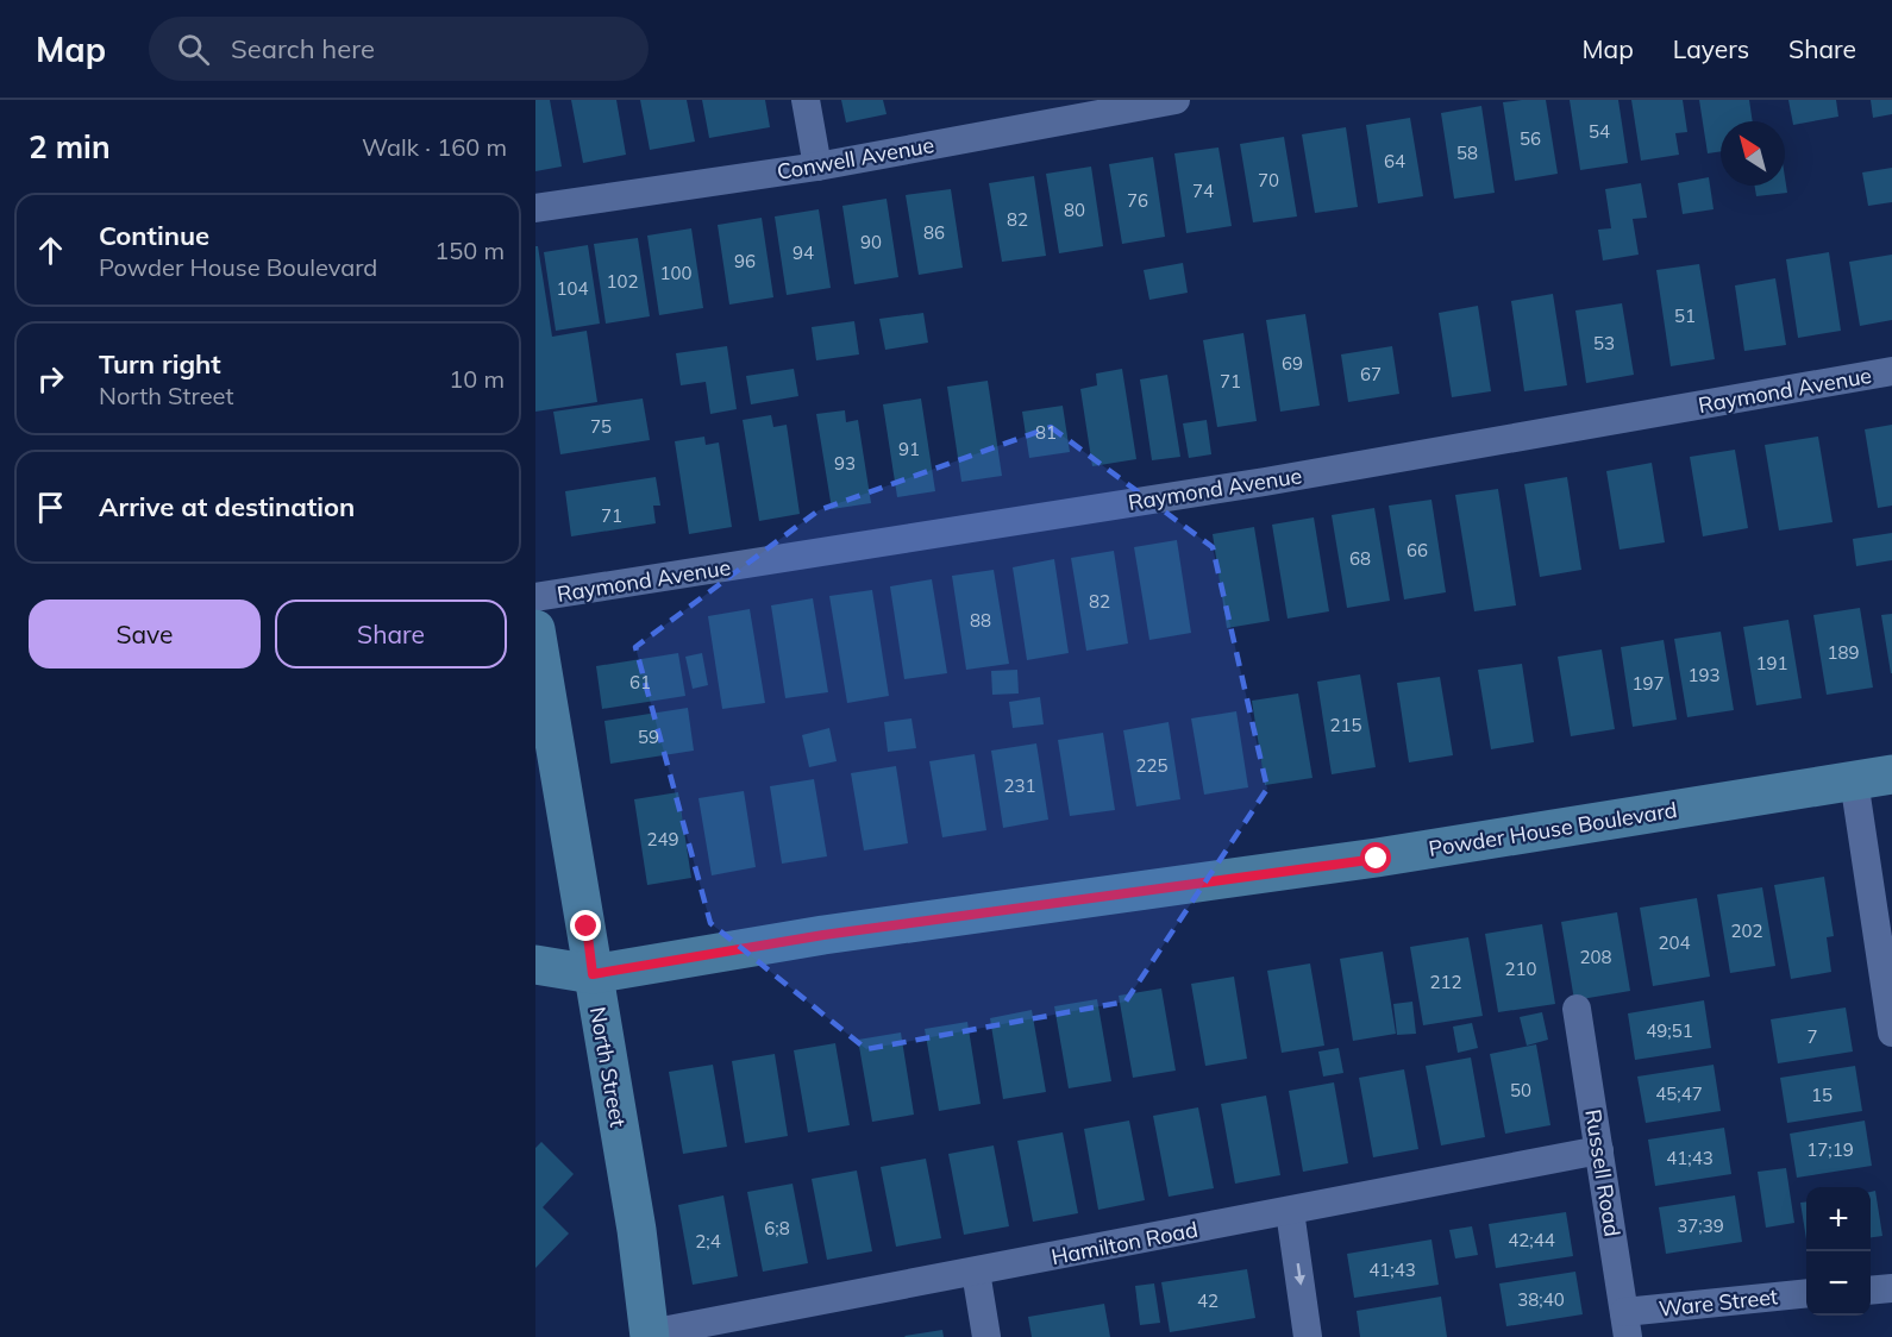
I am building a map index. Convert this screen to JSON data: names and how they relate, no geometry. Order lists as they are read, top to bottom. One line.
{"streets":{"main road":["Powder House Boulevard","North Street"],"street":["Conwell Avenue","Raymond Avenue","Russell Road","Hamilton Road","Ware Street"]},"crossings":[["Powder House Boulevard","North Street"],["North Street","Hamilton Road"],["Russell Road","Hamilton Road"],["Russell Road","Ware Street"]],"house_numbers":["54","56","58","64","70","74","76","80","82","86","90","94","96","100","102","104","51","53","69","67","71","75","81","91","93","71","66","68","82","88","189","191","193","61","197","215","59","225","231","249","202","204","208","210","212","49;51","7","50","45;47","15","17;19","41;43","37;39","6;8","42;44","2;4","41;43","38;40","42"],"north":"top left","page":{"header":"Map","search":"Search here","nav":["Map","Layers","Share"],"heading":["2 min","Walk · 160 m"],"list":[["Continue","Powder House Boulevard","150 m"],["Turn right","North Street","10 m"],"Arrive at destination"],"buttons":["Save","Share"],"map_buttons":["+","−"]}}
